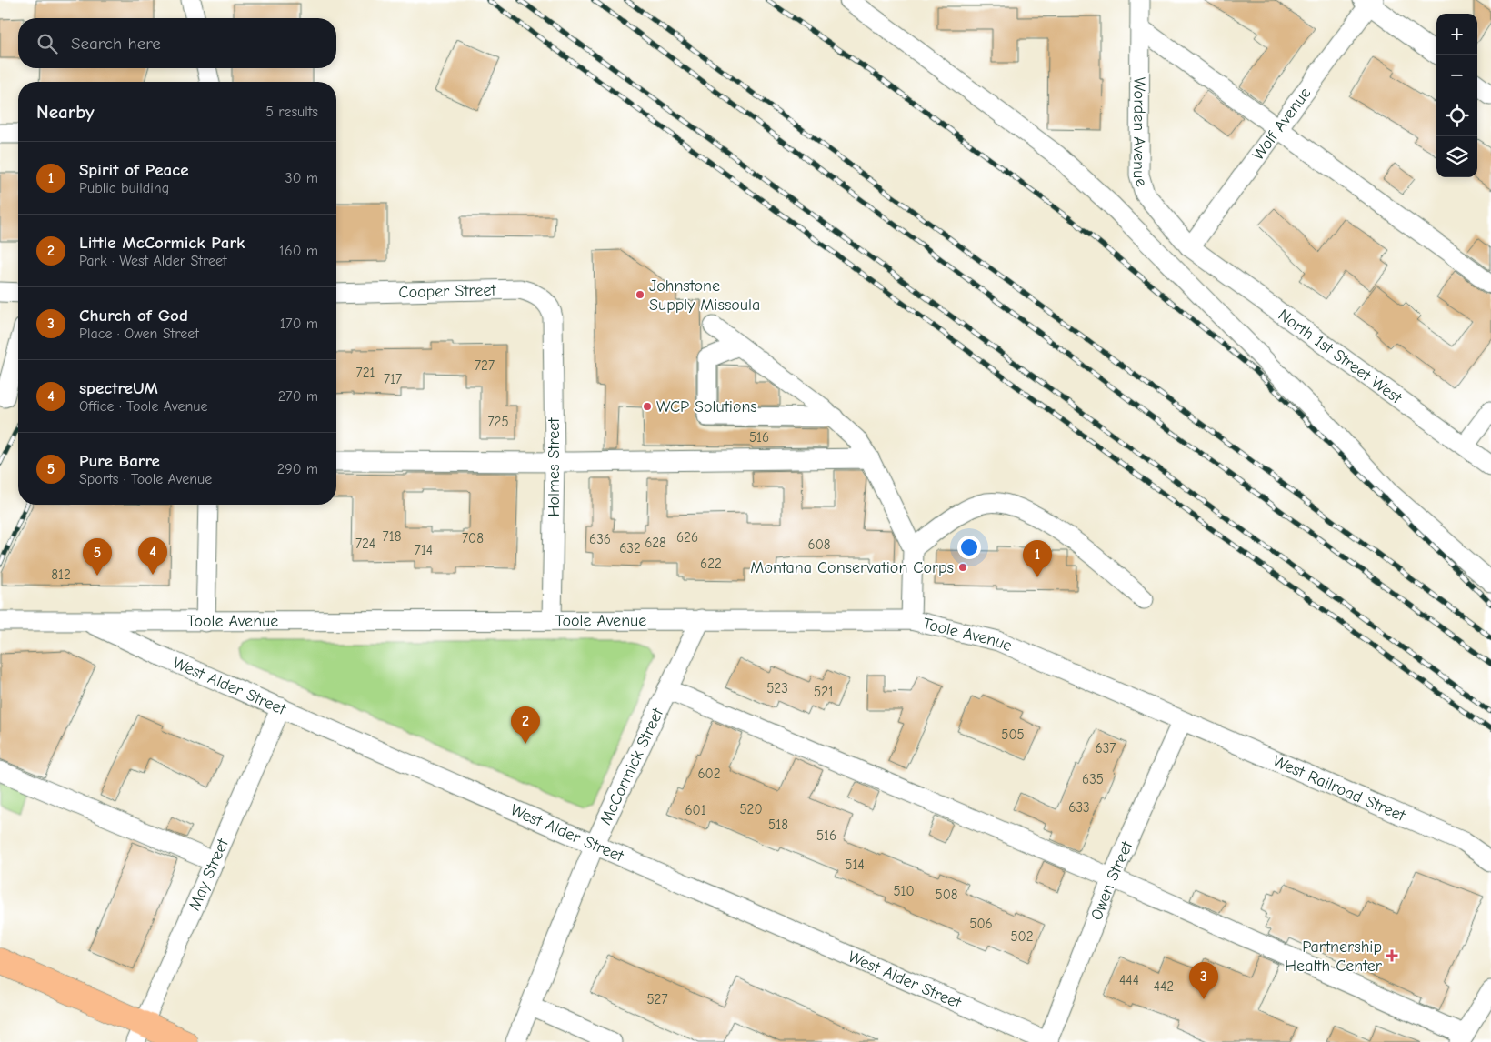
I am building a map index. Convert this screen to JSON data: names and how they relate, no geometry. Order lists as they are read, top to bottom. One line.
{"streets":{"street":["Wolf Avenue","Worden Avenue","Cooper Street","North 1st Street West","Holmes Street","Toole Avenue","West Alder Street","McCormick Street","West Railroad Street","May Street","Owen Street"]},"crossings":[["Wolf Avenue","Worden Avenue"],["Wolf Avenue","North 1st Street West"],["Worden Avenue","North 1st Street West"],["Cooper Street","Holmes Street"],["Holmes Street","Toole Avenue"],["Toole Avenue","West Alder Street"],["Toole Avenue","McCormick Street"],["Toole Avenue","West Railroad Street"],["Toole Avenue","Owen Street"],["West Alder Street","McCormick Street"],["West Alder Street","May Street"],["West Alder Street","Owen Street"],["West Railroad Street","Owen Street"]],"places":{"other":["Johnstone Supply Missoula","WCP Solutions","Montana Conservation Corps"],"health":["Partnership Health Center"]},"house_numbers":["727","721","717","725","516","718","626","708","636","628","724","608","632","714","622","812","523","521","505","637","602","635","633","520","601","518","516","514","510","508","506","502","444","442","527"],"page":{"map_buttons":["+","−"],"search":"Search here","heading":["Nearby","5 results"],"list":[{"mark":"1","name":"Spirit of Peace","note":"Public building","value":"30 m"},{"mark":"2","name":"Little McCormick Park","note":"Park · West Alder Street","value":"160 m"},{"mark":"3","name":"Church of God","note":"Place · Owen Street","value":"170 m"},{"mark":"4","name":"spectreUM","note":"Office · Toole Avenue","value":"270 m"},{"mark":"5","name":"Pure Barre","note":"Sports · Toole Avenue","value":"290 m"}],"pins":["4","5","1","2","3"]}}
